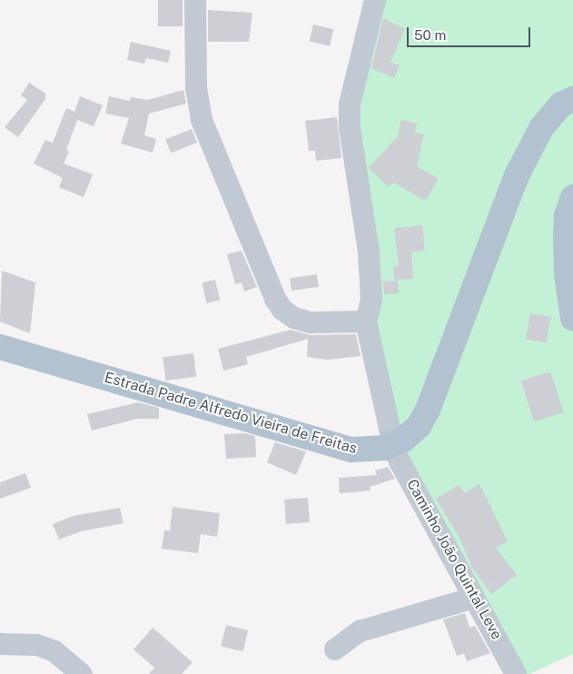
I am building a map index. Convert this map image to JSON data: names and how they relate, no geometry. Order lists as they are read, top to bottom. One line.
{"streets":{"main road":["Estrada Padre Alfredo Vieira de Freitas"],"street":["Caminho João Quintal Leve"]},"crossings":[["Estrada Padre Alfredo Vieira de Freitas","Caminho João Quintal Leve"]],"scale_bar":"50 m"}
